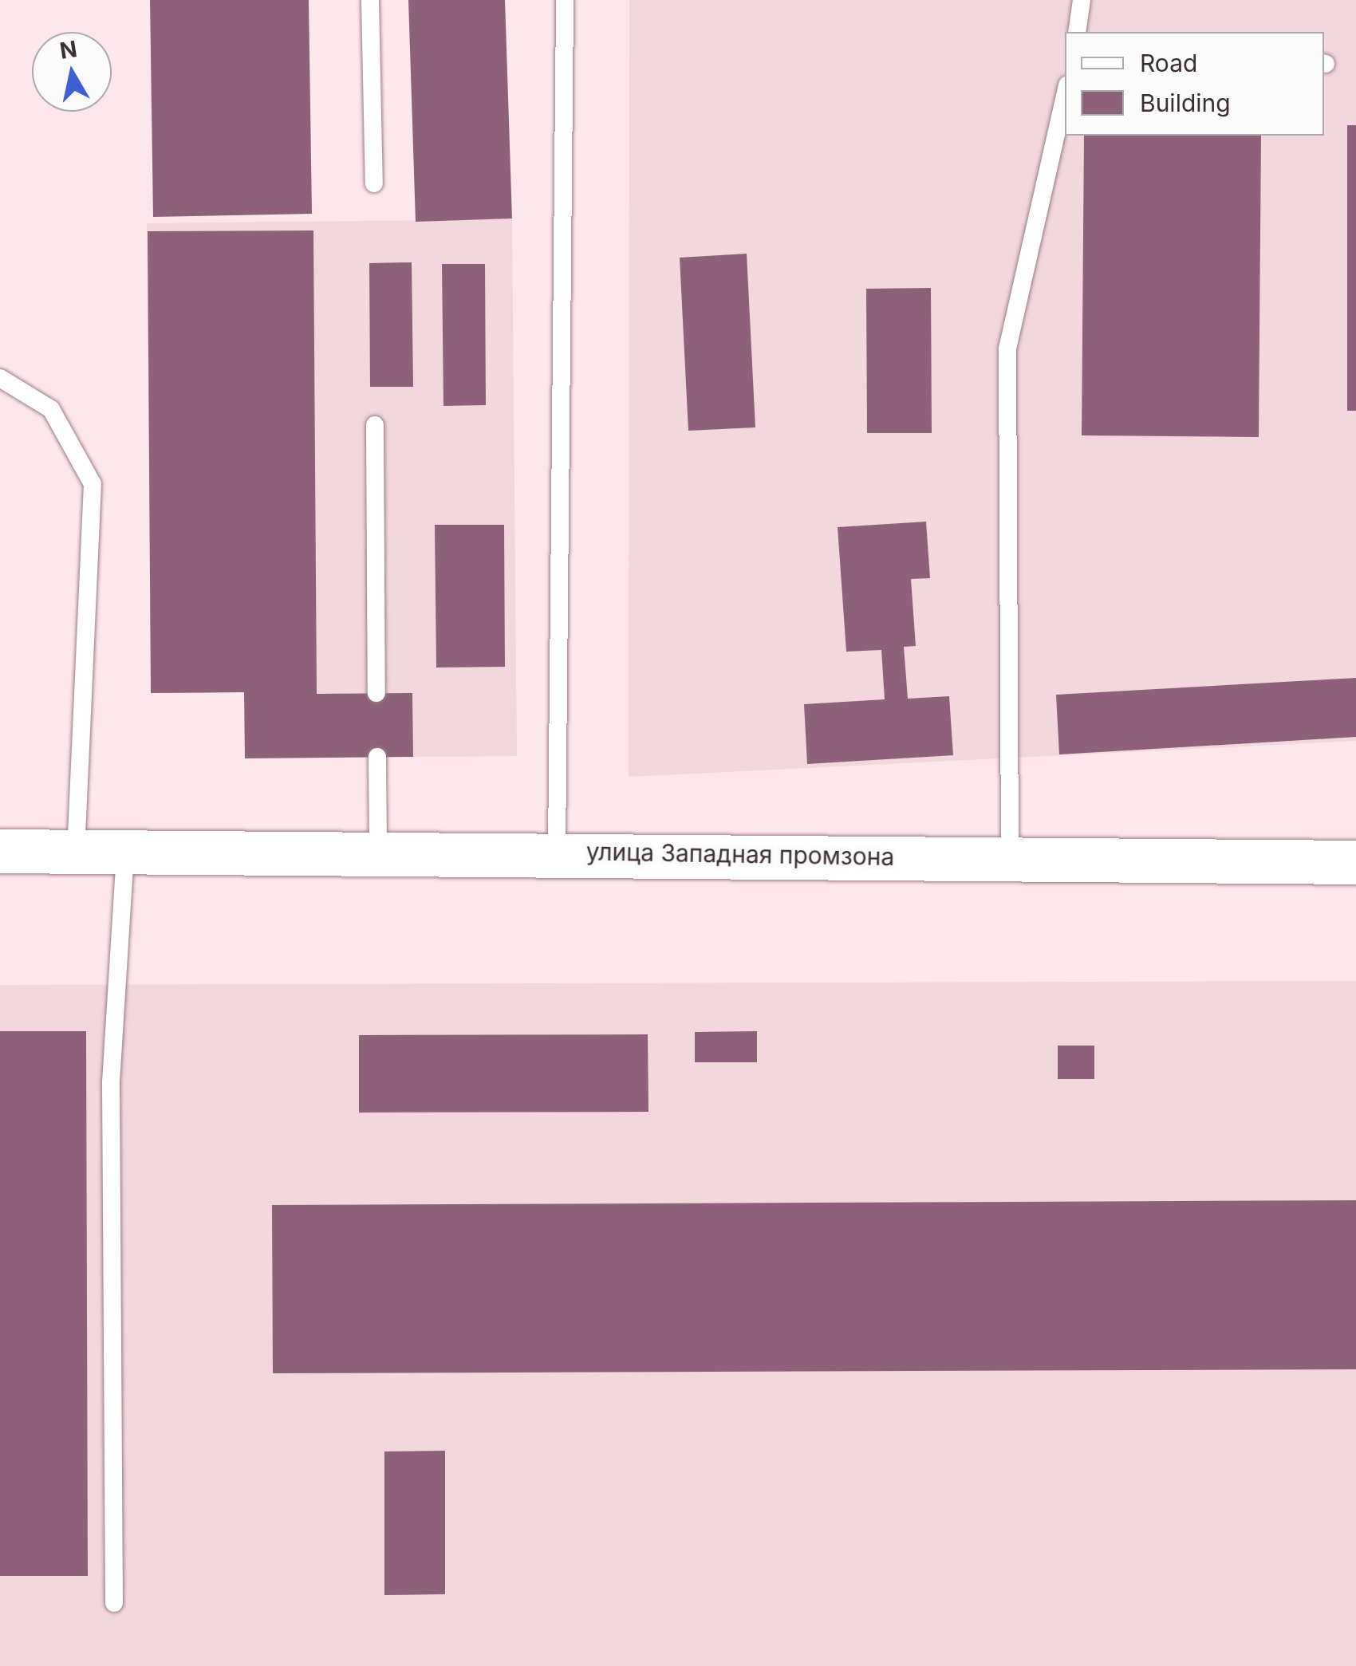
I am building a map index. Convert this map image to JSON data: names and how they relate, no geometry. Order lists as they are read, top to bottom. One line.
{"streets":{"street":["улица Западная промзона"]},"legend":["Road","Building"],"north":"top"}
